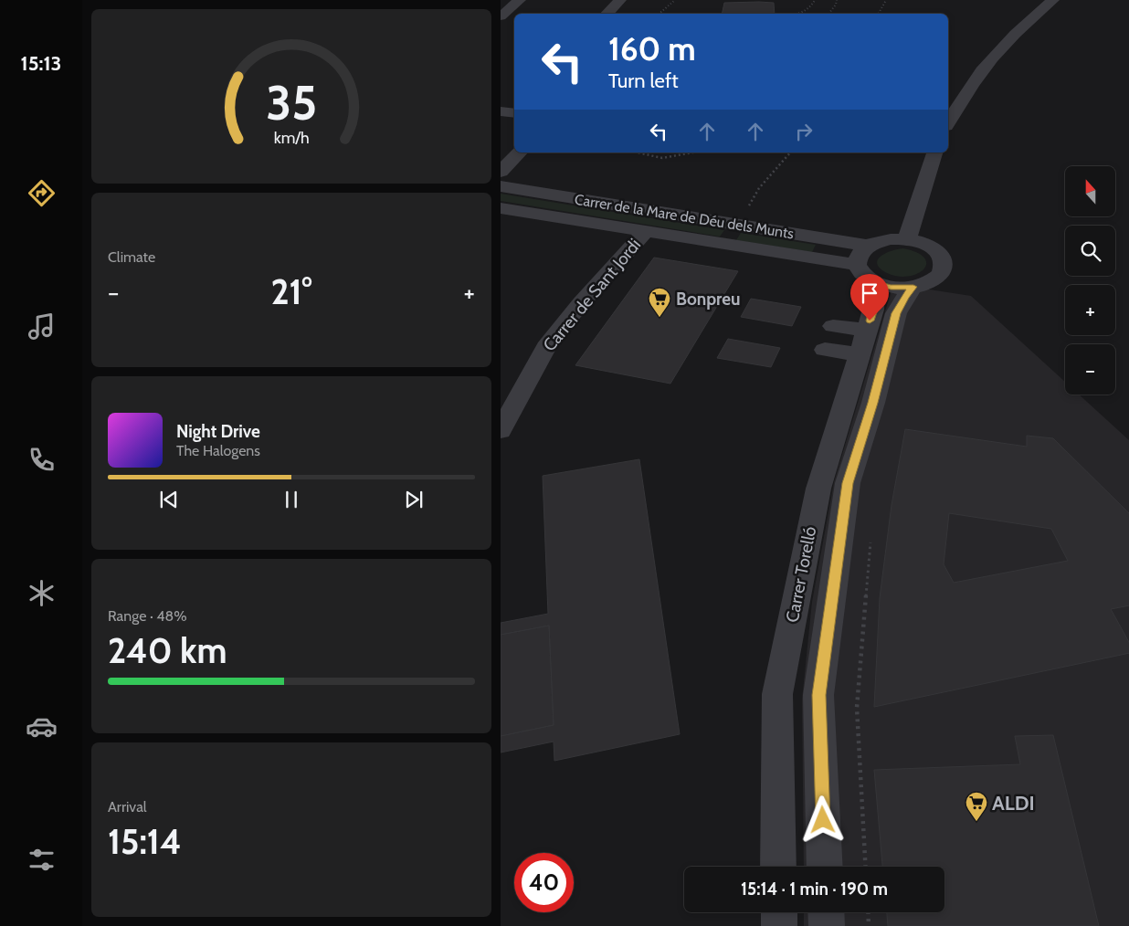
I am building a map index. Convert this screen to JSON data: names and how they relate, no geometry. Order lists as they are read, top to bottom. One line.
{"streets":{"street":["Carrer de la Mare de Déu dels Munts","Carrer de Sant Jordi","Carrer Torelló"]},"crossings":[["Carrer de la Mare de Déu dels Munts","Carrer de Sant Jordi"],["Carrer de la Mare de Déu dels Munts","Carrer Torelló"]],"places":{"supermarket":["Bonpreu","ALDI"]},"north":"top","page":{"tabs":"15:13","turn":["160 m","Turn left"],"map_buttons":["+","−"],"tile":["Climate",["Range · 48%","240 km"],["Arrival","15:14"]],"heat":["−","21°","+"],"song":["Night Drive","The Halogens"],"limit":"40","trip":"15:14 · 1 min · 190 m","gauge":["35","km/h"]}}
